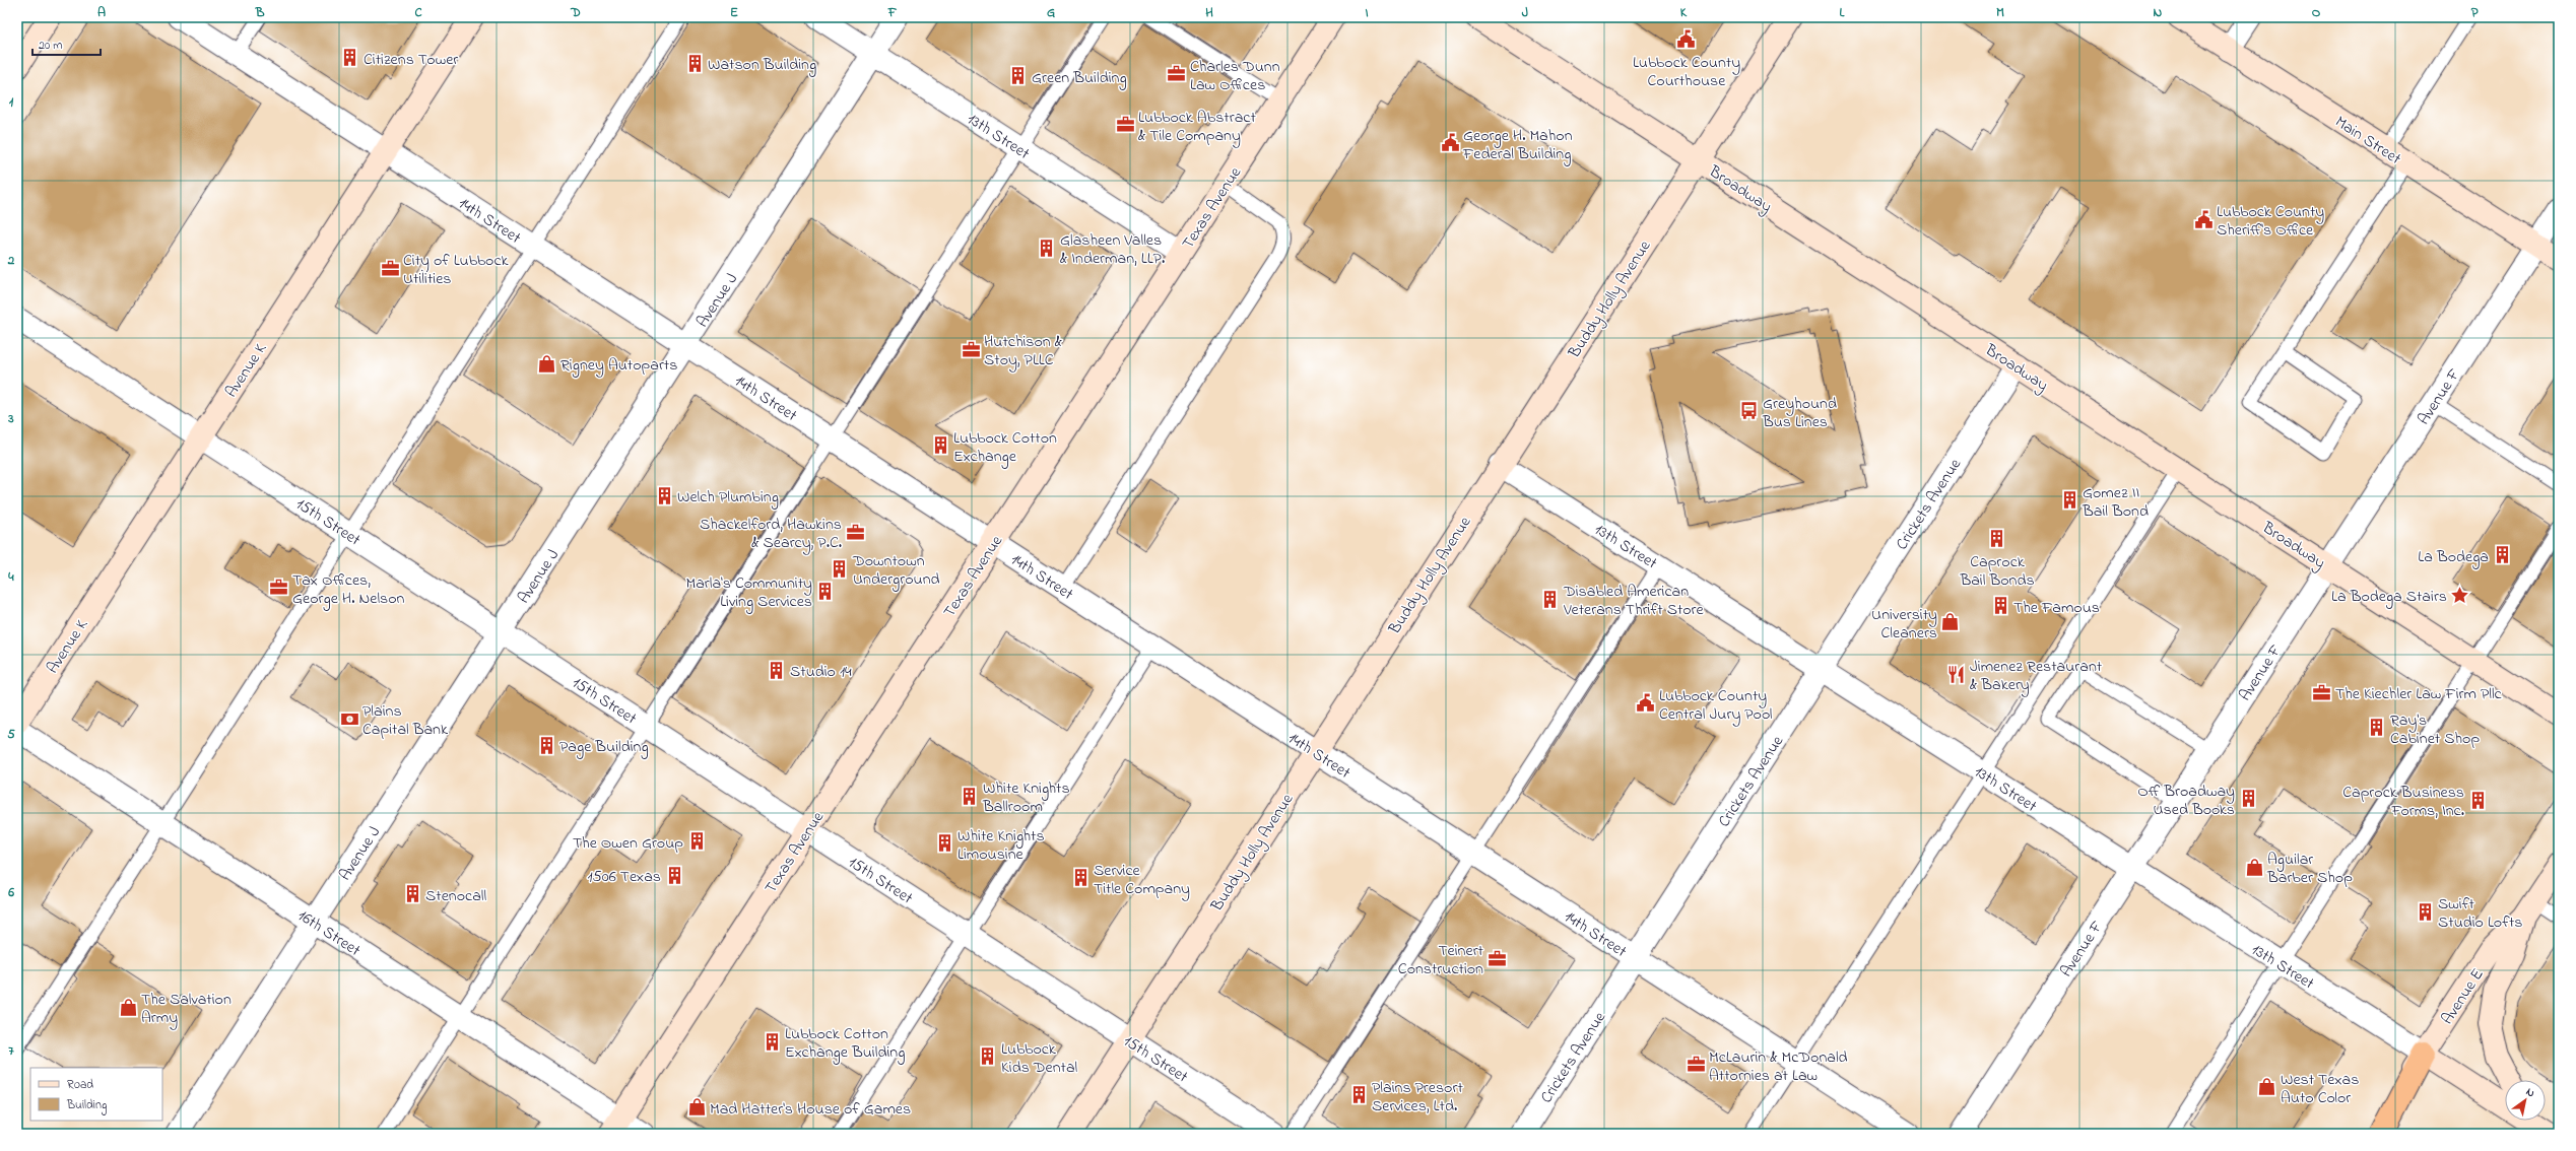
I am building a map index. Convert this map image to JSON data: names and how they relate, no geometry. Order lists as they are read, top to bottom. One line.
{"streets":{"main road":["13th Street","Main Street","Broadway","Texas Avenue","Buddy Holly Avenue","Avenue K","Avenue E"],"street":["14th Street","Avenue J","Avenue F","Crickets Avenue","15th Street","16th Street"]},"crossings":[["13th Street","Texas Avenue"],["13th Street","Buddy Holly Avenue"],["13th Street","Avenue J"],["13th Street","Avenue F"],["13th Street","Crickets Avenue"],["13th Street","Avenue E"],["Main Street","Avenue F"],["Broadway","Buddy Holly Avenue"],["Broadway","Avenue F"],["Broadway","Crickets Avenue"],["Texas Avenue","14th Street"],["Texas Avenue","15th Street"],["Texas Avenue","16th Street"],["14th Street","Buddy Holly Avenue"],["14th Street","Avenue J"],["14th Street","Avenue K"],["14th Street","Crickets Avenue"],["Buddy Holly Avenue","15th Street"],["Avenue J","15th Street"],["Avenue J","16th Street"],["Avenue K","15th Street"]],"places":{"public building":["Lubbock County Courthouse","George H. Mahon Federal Building","Lubbock County Sheriff's Office","Lubbock County Central Jury Pool"],"building":["Citizens Tower","Watson Building","Green Building","Glasheen Valles & Inderman, LLP.","Lubbock Cotton Exchange","Welch Plumbing","Gomez II Bail Bond","Caprock Bail Bonds","La Bodega","Downtown Underground","Marla's Community Living Services","Disabled American Veterans Thrift Store","The Famous","Studio 14","Ray's Cabinet Shop","Page Building","White Knights Ballroom","Off Broadway Used Books","Caprock Business Forms, Inc.","The Owen Group","White Knights Limousine","1506 Texas","Service Title Company","Stenocall","Swift Studio Lofts","Lubbock Cotton Exchange Building","Lubbock Kids Dental","Plains Presort Services, Ltd."],"office":["Charles Dunn Law Offices","Lubbock Abstract & Tile Company","City of Lubbock Utilities","Hutchison & Stoy, PLLC","Shackelford, Hawkins & Searcy, P.C.","Tax Offices, George H. Nelson","The Kiechler Law Firm Pllc","Teinert Construction","McLaurin & McDonald Attornies at Law"],"shop":["Rigney Autoparts","University Cleaners","Aguilar Barber Shop","The Salvation Army","West Texas Auto Color","Mad Hatter's House of Games"],"bus stop":["Greyhound Bus Lines"],"place":["La Bodega Stairs"],"restaurant":["Jimenez Restaurant & Bakery"],"bank":["Plains Capital Bank"]},"legend":["Road","Building"],"scale_bar":"20 m","north":"top right","grid":{"columns":["A","B","C","D","E","F","G","H","I","J","K","L","M","N","O","P"],"rows":["1","2","3","4","5","6","7"]}}
